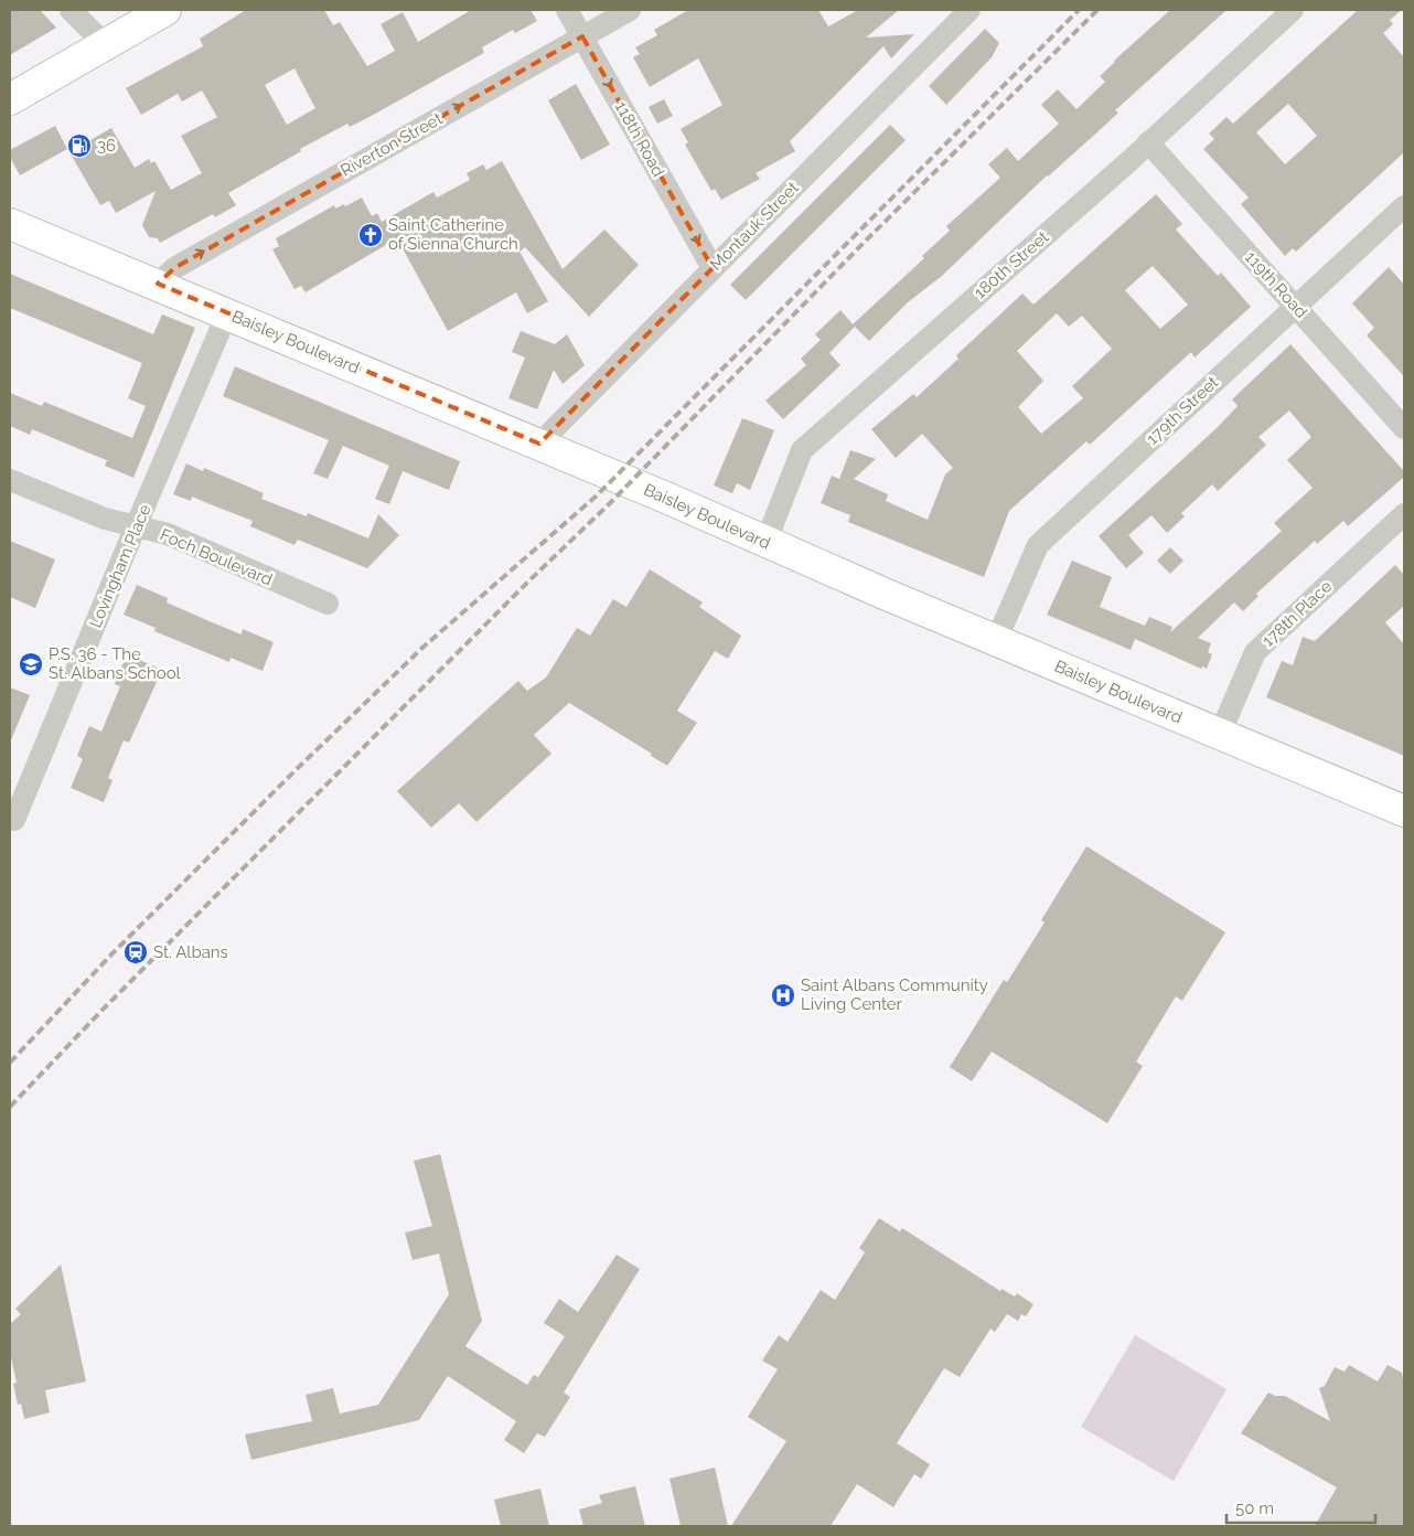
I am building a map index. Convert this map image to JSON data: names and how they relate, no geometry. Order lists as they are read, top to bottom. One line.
{"streets":{"street":["118th Road","Riverton Street","Montauk Street","180th Street","119th Road","Baisley Boulevard","179th Street","Foch Boulevard","Lovingham Place","178th Place"]},"crossings":[["118th Road","Riverton Street"],["118th Road","Montauk Street"],["Riverton Street","Baisley Boulevard"],["Montauk Street","Baisley Boulevard"],["180th Street","119th Road"],["180th Street","Baisley Boulevard"],["119th Road","179th Street"],["Baisley Boulevard","179th Street"],["Baisley Boulevard","Lovingham Place"],["Baisley Boulevard","178th Place"],["Foch Boulevard","Lovingham Place"]],"one_way":["118th Road","Riverton Street"],"places":{"fuel station":["36"],"church":["Saint Catherine of Sienna Church"],"school or university":["P.S. 36 - The St. Albans School"],"station":["St. Albans"],"hospital":["Saint Albans Community Living Center"]},"scale_bar":"50 m"}
